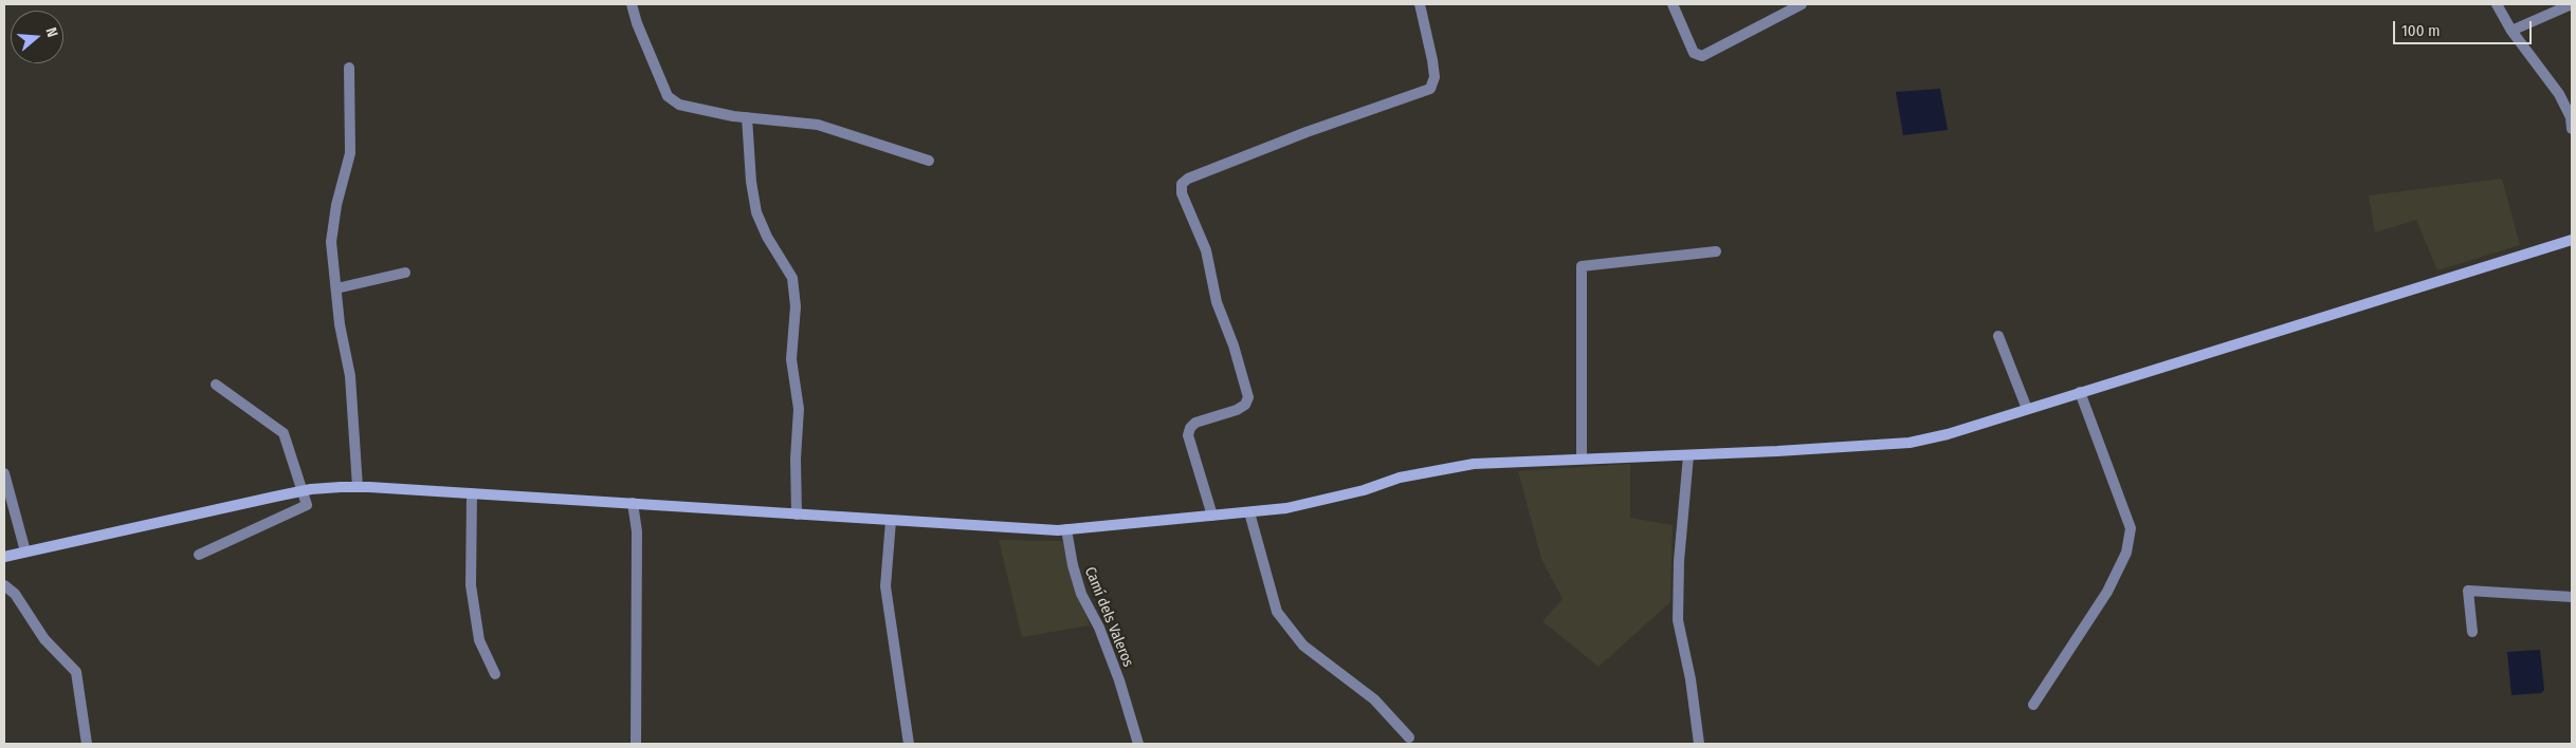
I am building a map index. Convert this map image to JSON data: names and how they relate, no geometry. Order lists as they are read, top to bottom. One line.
{"streets":{"street":["Camí dels Valeros"]},"scale_bar":"100 m","north":"right"}
